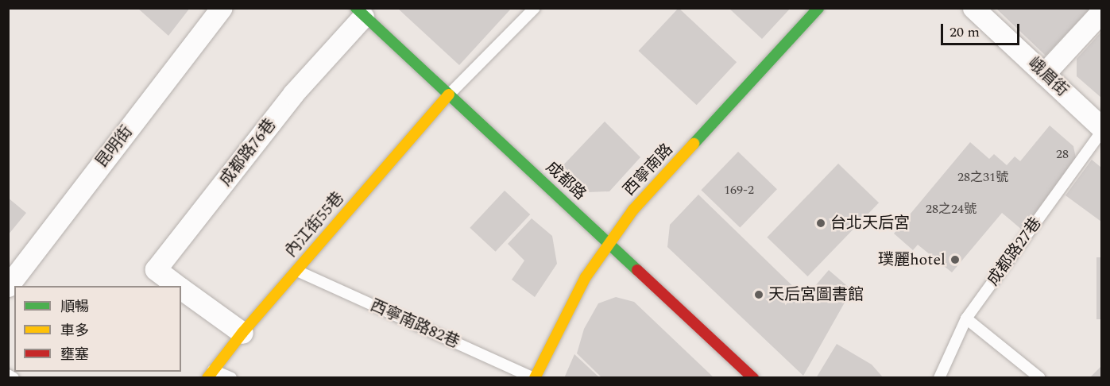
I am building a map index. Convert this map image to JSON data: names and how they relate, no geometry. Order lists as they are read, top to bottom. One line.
{"streets":{"street":["峨眉街","昆明街","成都路76巷","西寧南路","成都路","內江街55巷"],"lane":["成都路27巷","西寧南路82巷"]},"crossings":[["成都路76巷","成都路"],["成都路76巷","內江街55巷"],["西寧南路","成都路"],["西寧南路","西寧南路82巷"],["成都路","內江街55巷"],["內江街55巷","西寧南路82巷"]],"places":["台北天后宮","璞麗hotel","天后宮圖書館"],"house_numbers":["28","28之31號","169-2","28之24號"],"legend":["順暢","車多","壅塞"],"scale_bar":"20 m"}
